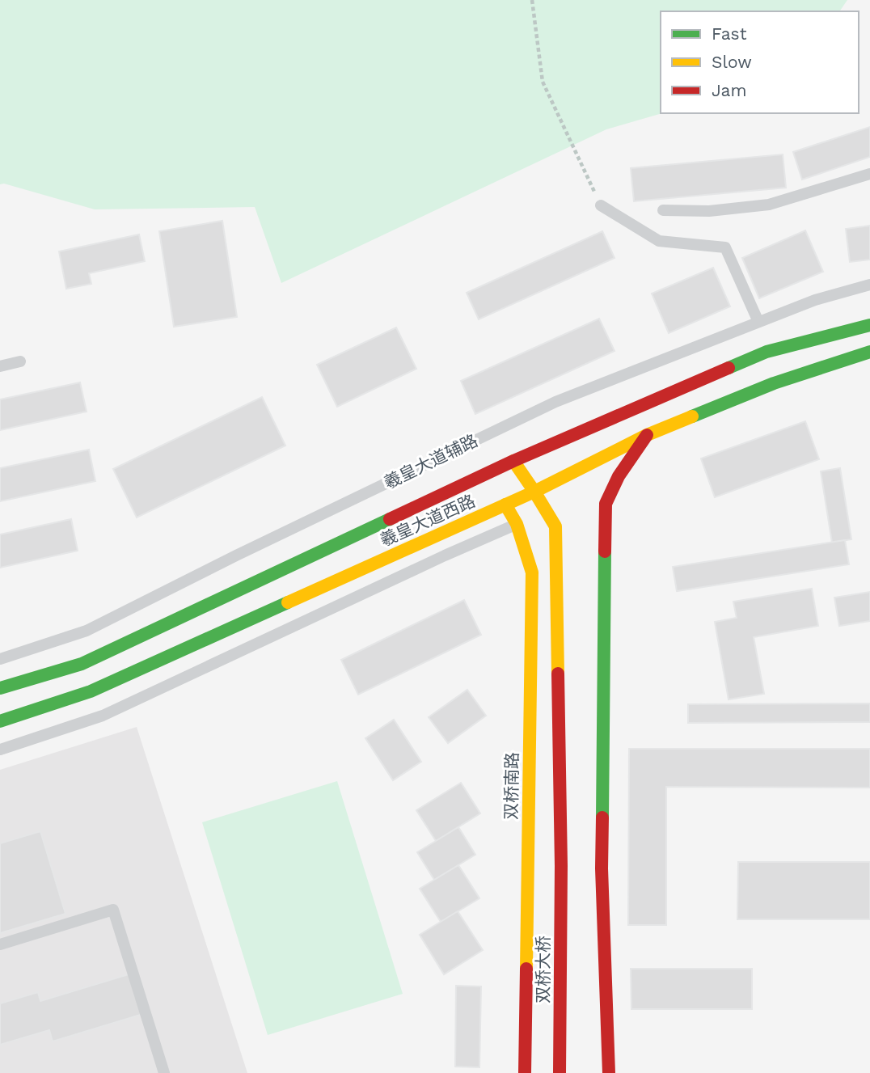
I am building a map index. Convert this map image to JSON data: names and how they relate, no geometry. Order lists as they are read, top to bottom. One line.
{"streets":{"main road":["羲皇大道西路","双桥南路","双桥大桥"],"lane":["羲皇大道辅路"]},"crossings":[["羲皇大道西路","双桥南路"],["羲皇大道西路","双桥大桥"]],"legend":["Fast","Slow","Jam"]}
